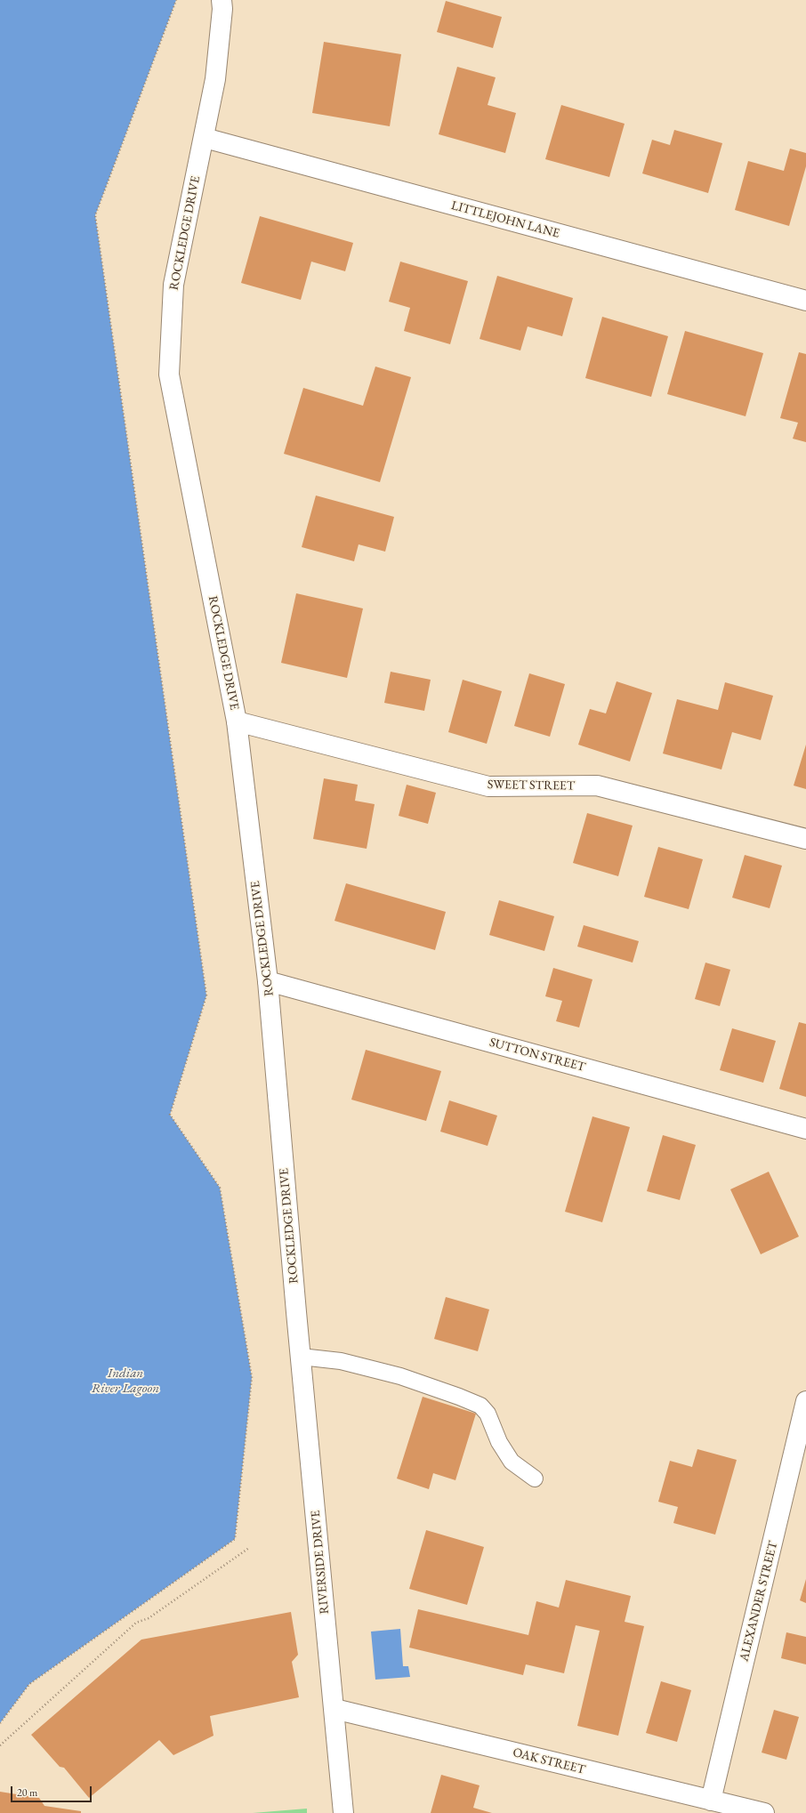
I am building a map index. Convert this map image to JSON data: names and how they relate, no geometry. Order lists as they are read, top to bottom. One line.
{"streets":{"street":["LITTLEJOHN LANE","ROCKLEDGE DRIVE","SWEET STREET","SUTTON STREET","RIVERSIDE DRIVE","ALEXANDER STREET","OAK STREET"]},"crossings":[["LITTLEJOHN LANE","ROCKLEDGE DRIVE"],["ROCKLEDGE DRIVE","SWEET STREET"],["ROCKLEDGE DRIVE","SUTTON STREET"],["ROCKLEDGE DRIVE","RIVERSIDE DRIVE"],["RIVERSIDE DRIVE","OAK STREET"],["ALEXANDER STREET","OAK STREET"]],"water":["Indian River Lagoon"],"scale_bar":"20 m"}
